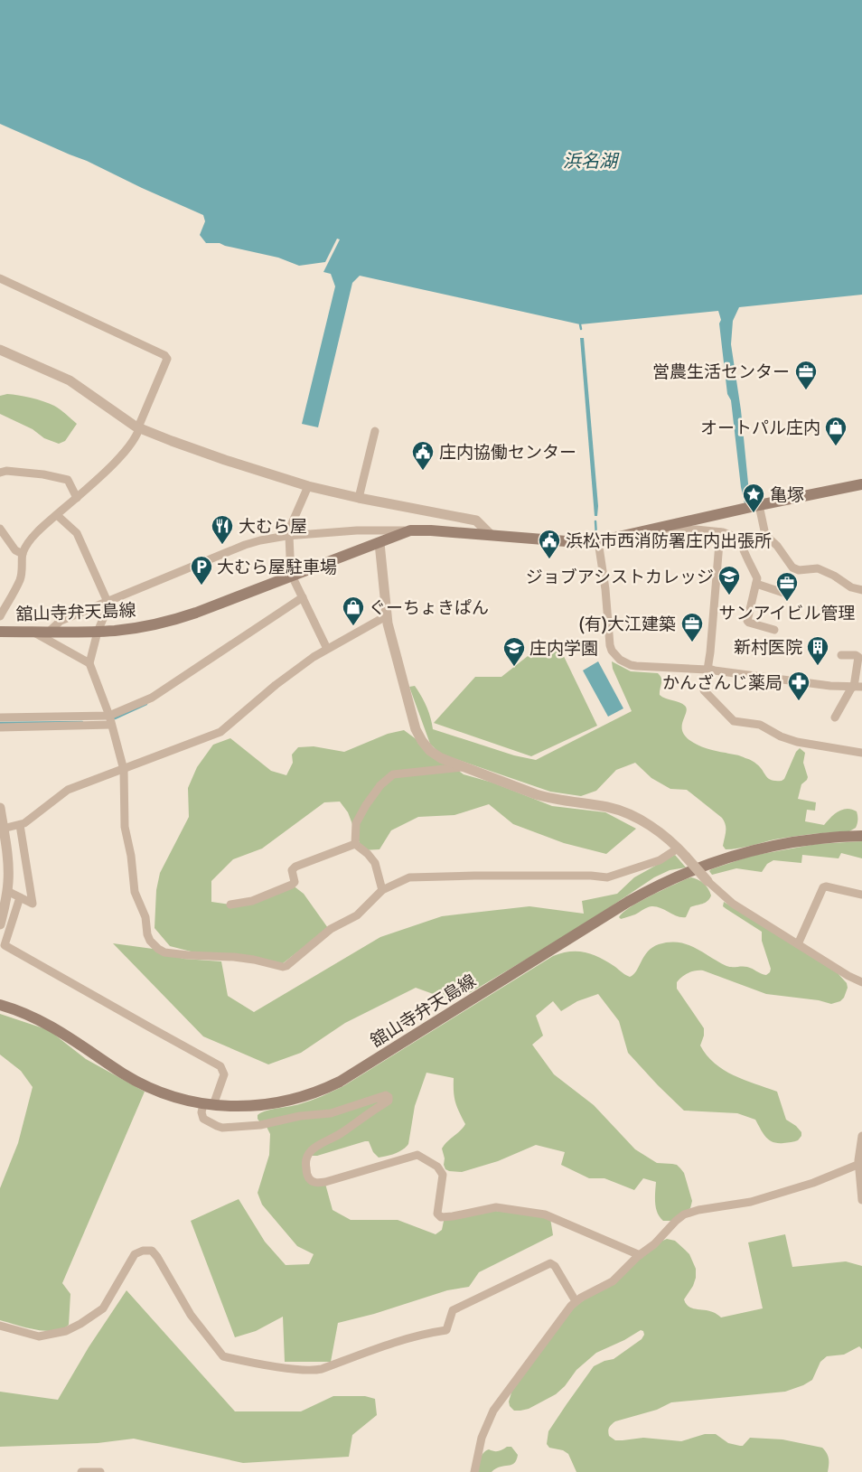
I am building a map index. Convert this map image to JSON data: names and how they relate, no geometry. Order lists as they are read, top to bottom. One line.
{"streets":{"main road":["舘山寺弁天島線"]},"water":["浜名湖"],"places":{"office":["営農生活センター","サンアイビル管理","(有)大江建築"],"shop":["オートパル庄内","ぐーちょきぱん"],"public building":["庄内協働センター","浜松市西消防署庄内出張所"],"place":["亀塚"],"restaurant":["大むら屋"],"parking":["大むら屋駐車場"],"school or university":["ジョブアシストカレッジ","庄内学園"],"building":["新村医院"],"pharmacy":["かんざんじ薬局"]}}
